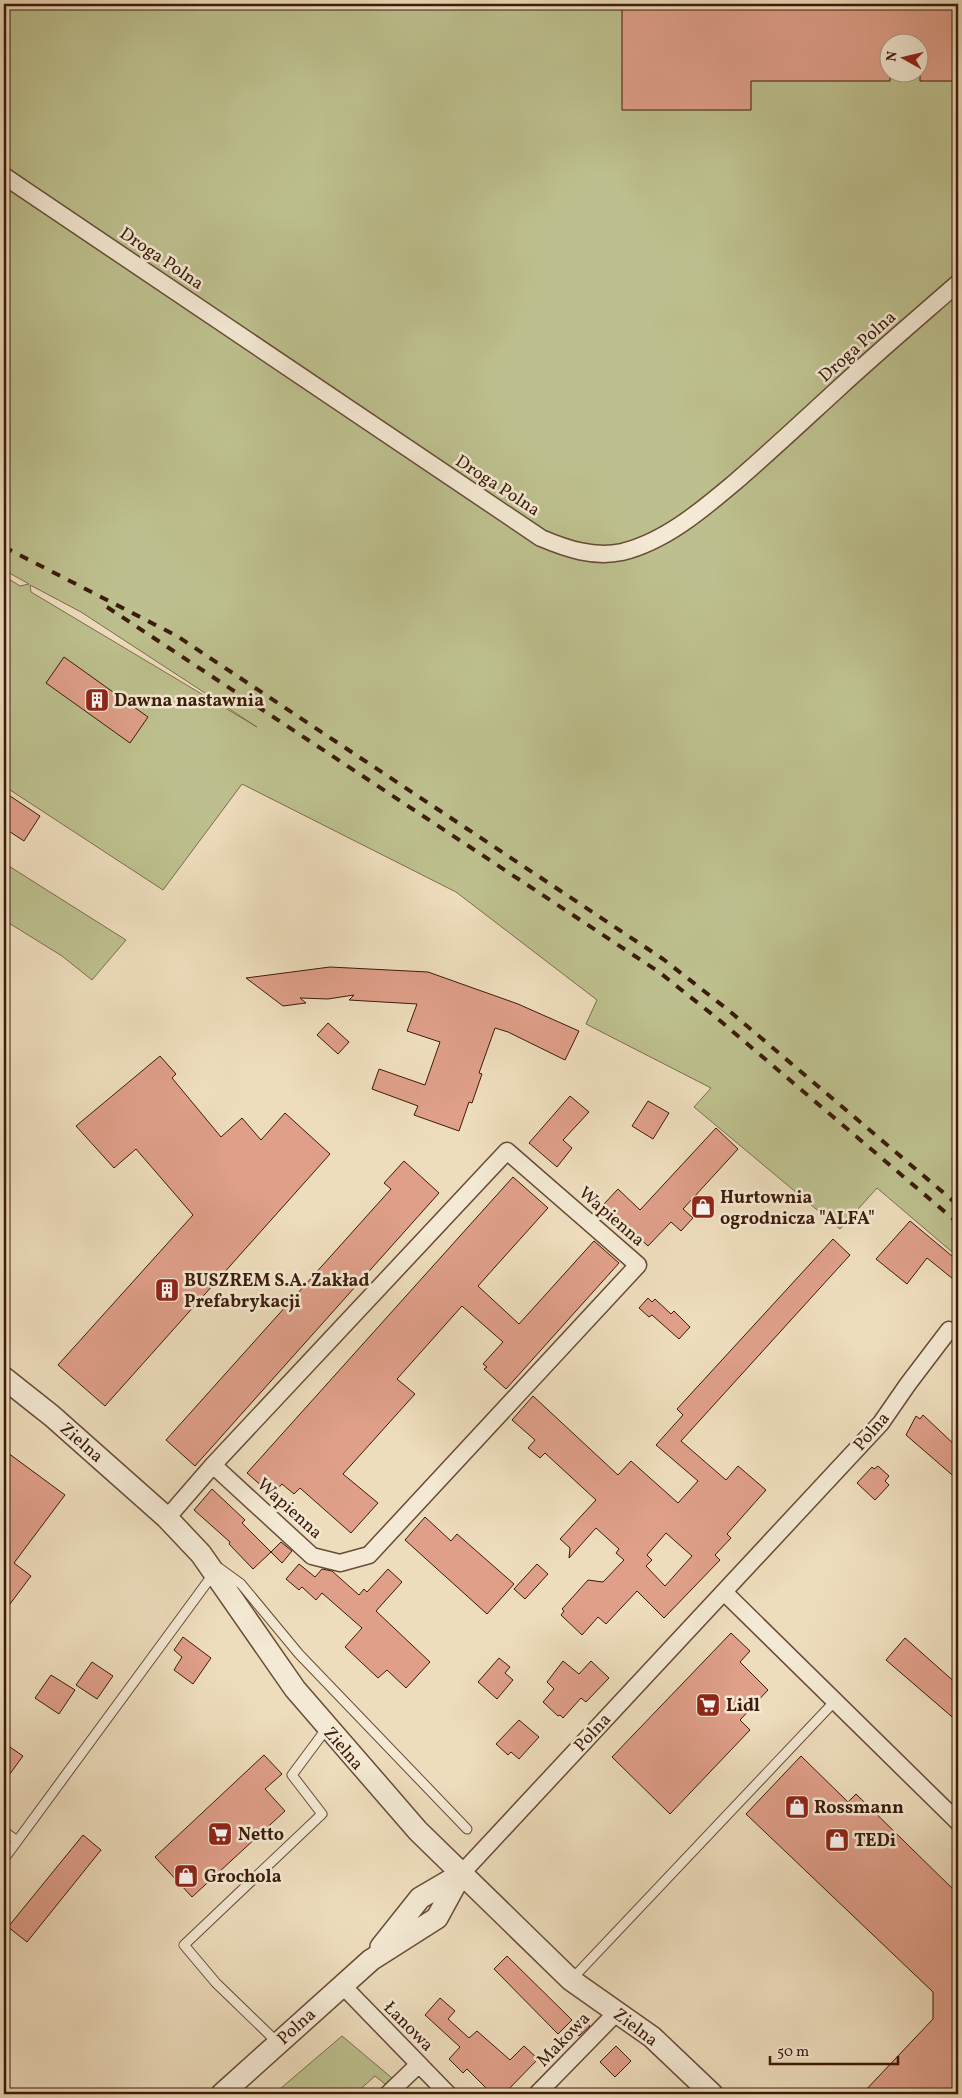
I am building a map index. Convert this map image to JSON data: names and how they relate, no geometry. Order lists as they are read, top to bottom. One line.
{"streets":{"street":["Droga Polna","Wapienna","Polna","Zielna","Łanowa","Makowa"]},"crossings":[["Wapienna","Zielna"],["Polna","Zielna"],["Polna","Łanowa"],["Zielna","Makowa"]],"places":{"building":["Dawna nastawnia","BUSZREM S.A. Zakład Prefabrykacji"],"shop":["Hurtownia ogrodnicza \"ALFA\"","Rossmann","TEDi","Grochola"],"supermarket":["Lidl","Netto"]},"scale_bar":"50 m","north":"left"}
